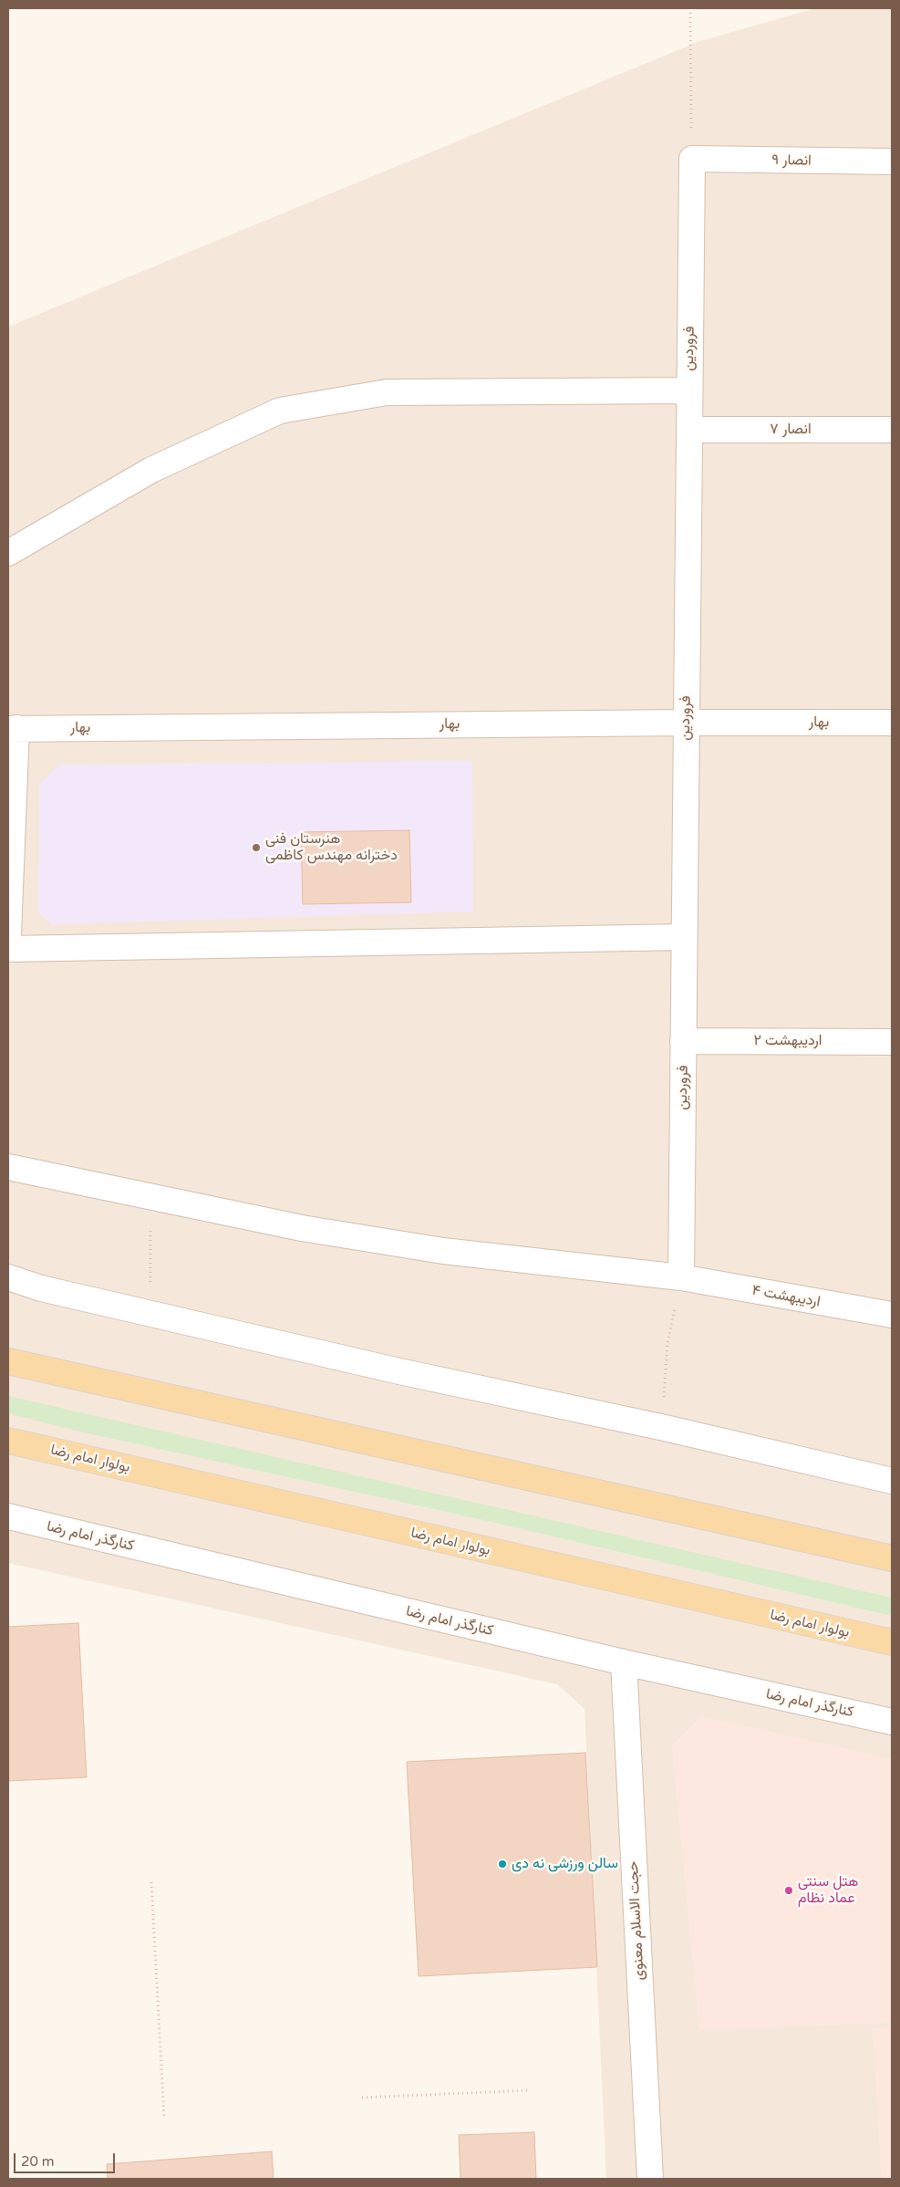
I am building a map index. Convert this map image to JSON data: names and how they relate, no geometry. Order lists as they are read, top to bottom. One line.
{"streets":{"main road":["بولوار امام رضا"],"street":["انصار ۹","فروردین","انصار ۷","بهار","اردیبهشت ۲","اردیبهشت ۴","کنارگذر امام رضا","حجت الاسلام معنوی"]},"crossings":[["انصار ۹","فروردین"],["فروردین","انصار ۷"],["فروردین","بهار"],["فروردین","اردیبهشت ۲"],["فروردین","اردیبهشت ۴"],["کنارگذر امام رضا","حجت الاسلام معنوی"]],"places":["هنرستان فنی دخترانه مهندس کاظمی","سالن ورزشی نه دی","هتل سنتی عماد نظام"],"scale_bar":"20 m"}
